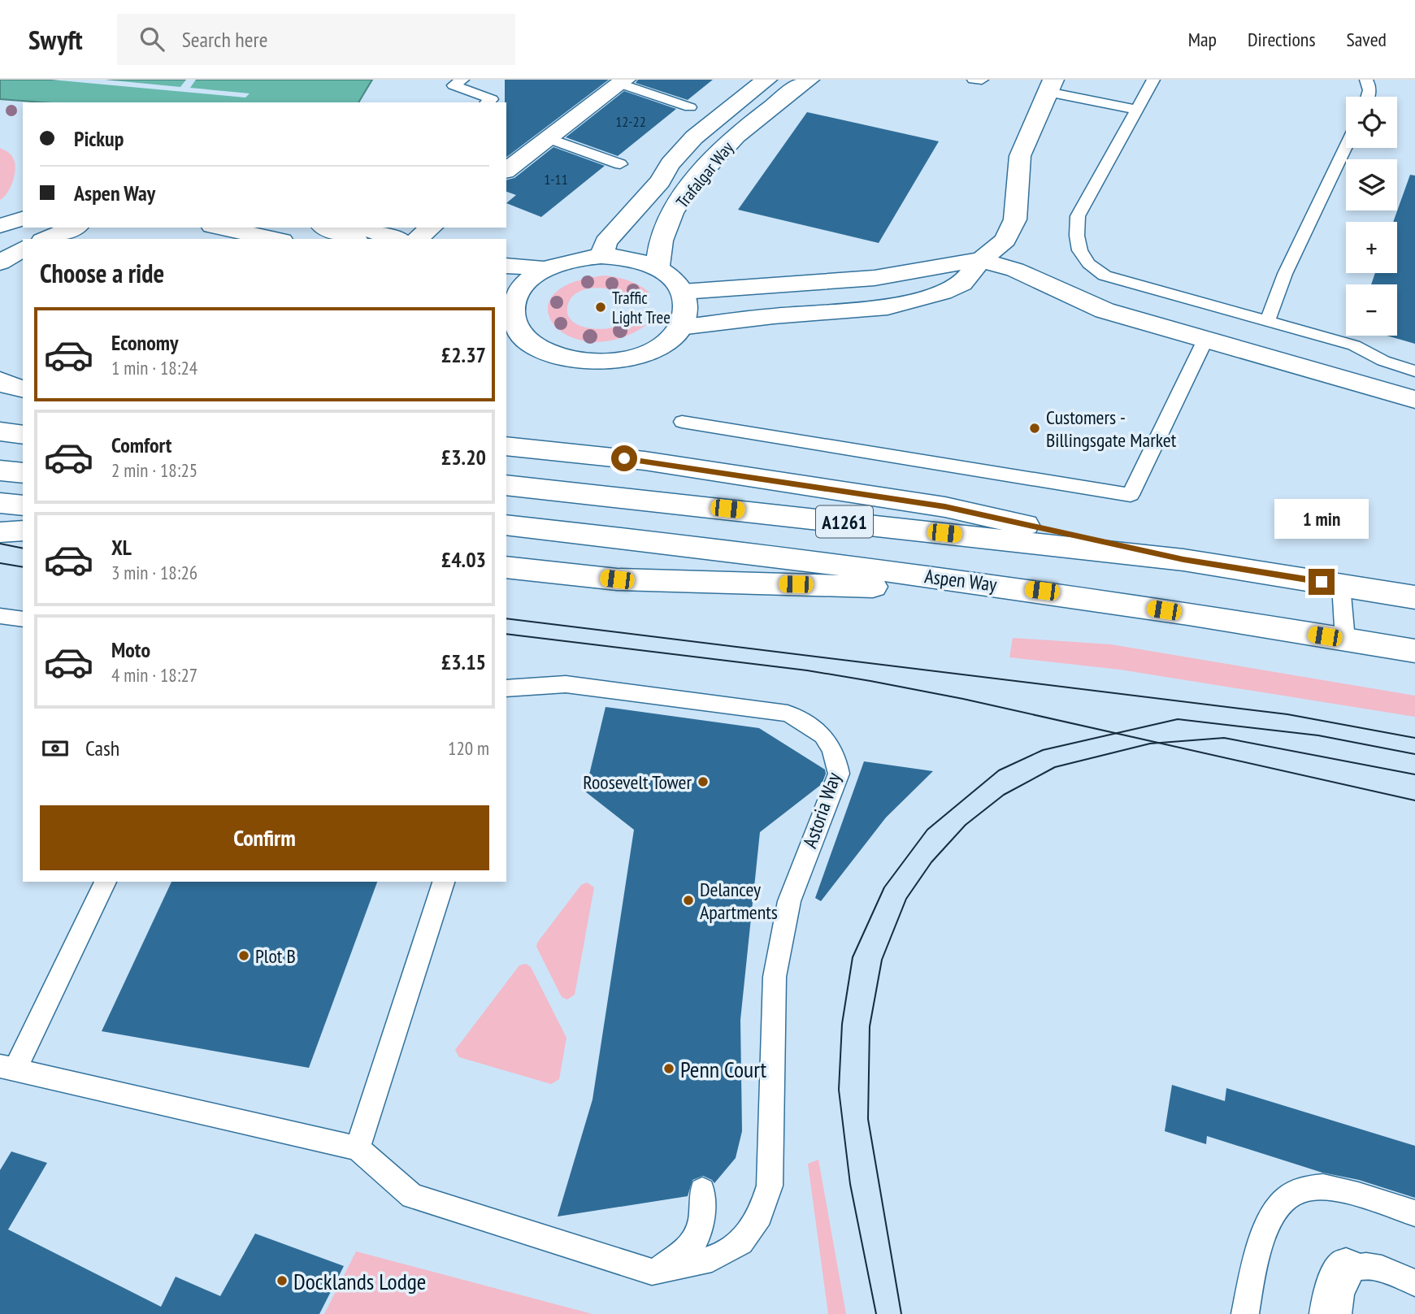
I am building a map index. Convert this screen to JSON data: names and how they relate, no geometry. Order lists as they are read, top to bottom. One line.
{"streets":{"main road":["Trafalgar Way","A1261","Aspen Way"],"lane":["Astoria Way"]},"crossings":[["A1261","Aspen Way"]],"places":["Traffic Light Tree","Customers - Billingsgate Market","Roosevelt Tower","Delancey Apartments","Plot B","Penn Court","Docklands Lodge"],"house_numbers":["12-22","1-11"],"page":{"header":"Swyft","search":"Search here","nav":["Map","Directions","Saved"],"map_buttons":["+","−"],"banner":["Pickup","Aspen Way"],"heading":"Choose a ride","list":[{"name":"Economy","note":"1 min · 18:24","value":"£2.37"},{"name":"Comfort","note":"2 min · 18:25","value":"£3.20"},{"name":"XL","note":"3 min · 18:26","value":"£4.03"},{"name":"Moto","note":"4 min · 18:27","value":"£3.15"}],"bubble":"1 min","pay":["Cash","120 m"],"buttons":"Confirm"}}
